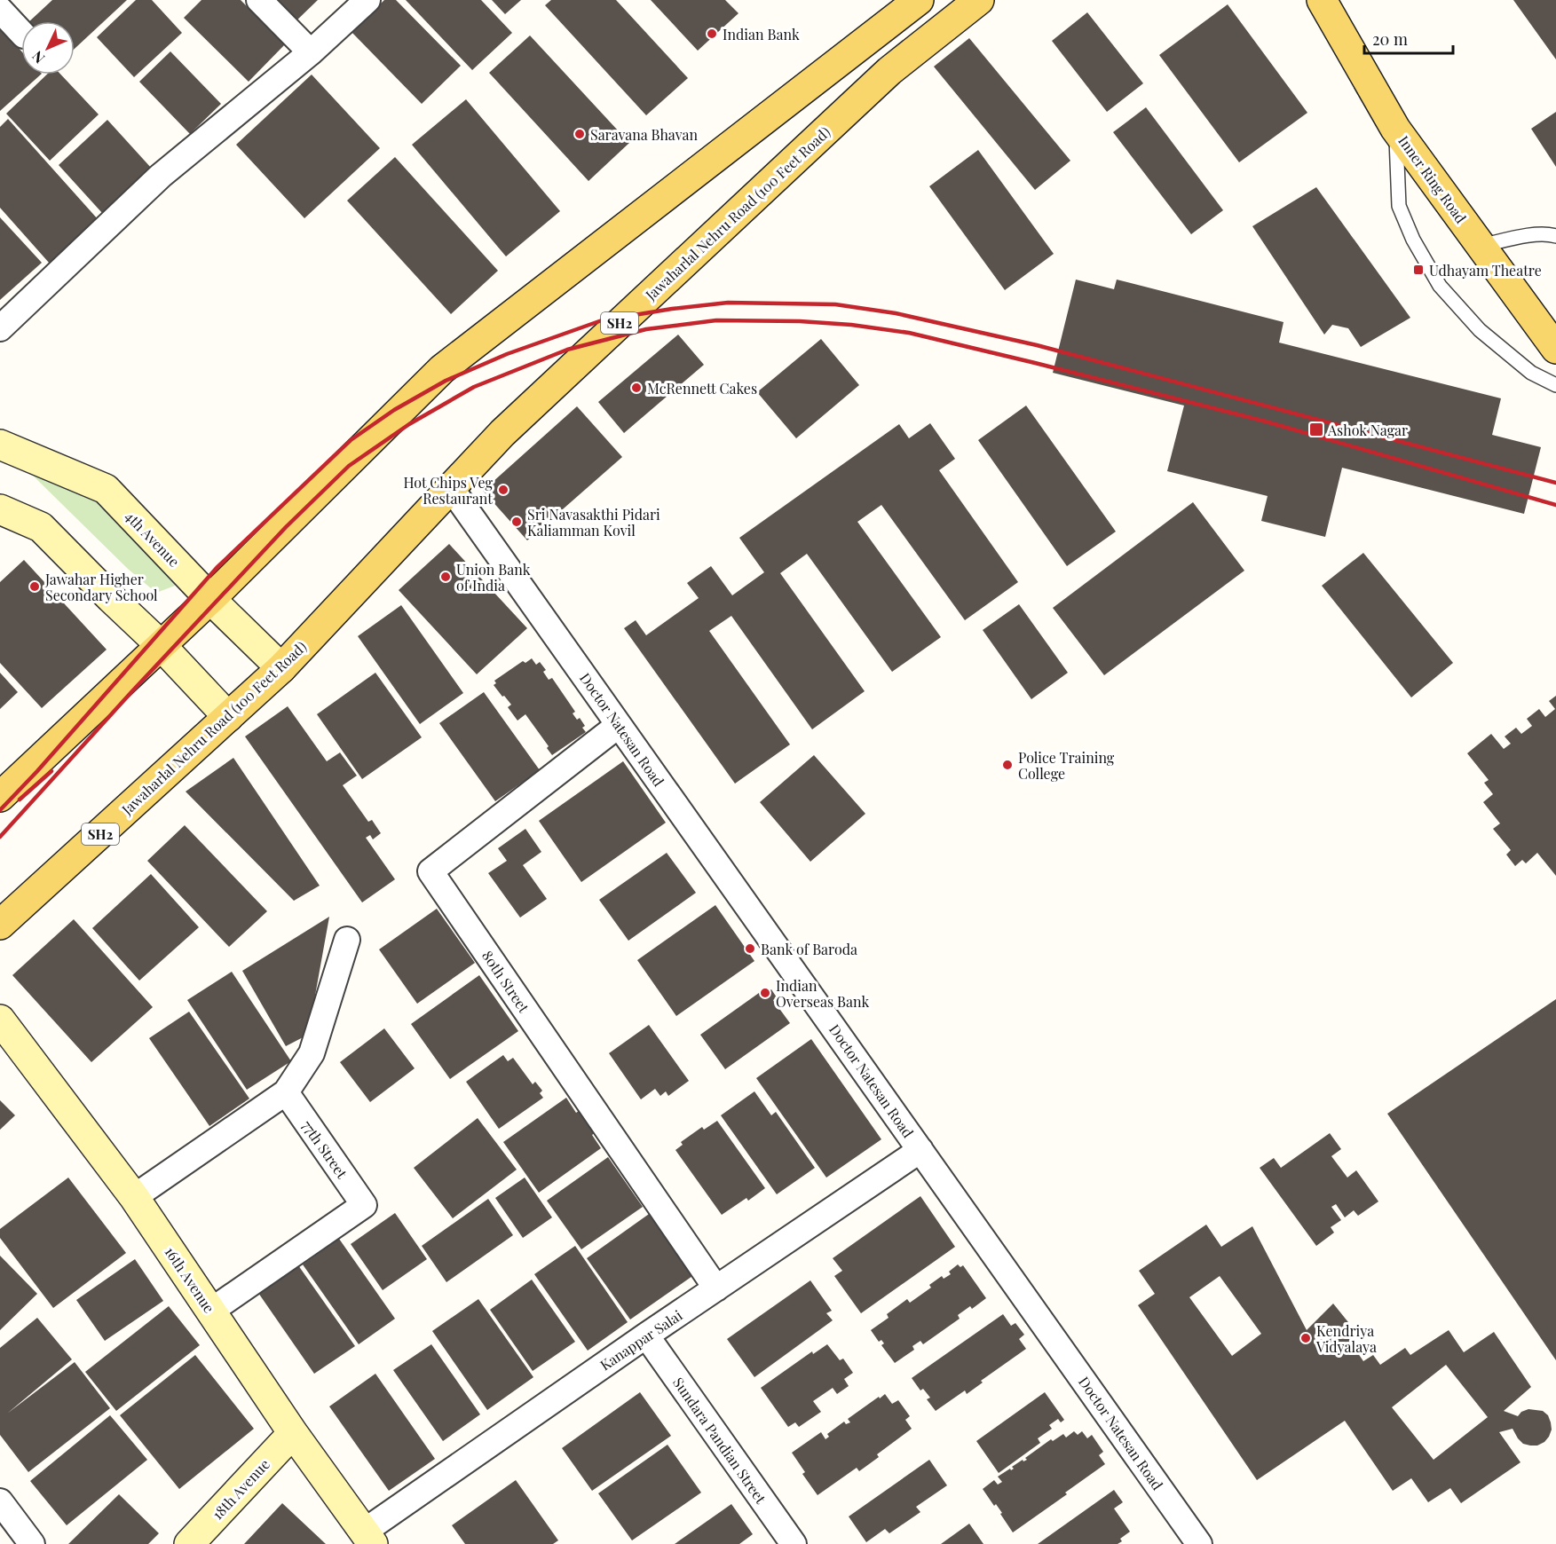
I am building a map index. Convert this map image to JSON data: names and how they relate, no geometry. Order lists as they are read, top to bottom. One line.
{"streets":{"main road":["Inner Ring Road","Jawaharlal Nehru Road (100 Feet Road)","SH2"],"street":["4th Avenue","Doctor Natesan Road","80th Street","77th Street","16th Avenue","Kanappar Salai","Sundara Pandian Street","18th Avenue"]},"crossings":[["Jawaharlal Nehru Road (100 Feet Road)","4th Avenue"],["Jawaharlal Nehru Road (100 Feet Road)","Doctor Natesan Road"],["Doctor Natesan Road","80th Street"],["Doctor Natesan Road","Kanappar Salai"],["80th Street","Kanappar Salai"],["77th Street","16th Avenue"],["16th Avenue","Kanappar Salai"],["16th Avenue","18th Avenue"],["Kanappar Salai","Sundara Pandian Street"]],"places":{"other":["Indian Bank","Saravana Bhavan","McRennett Cakes","Hot Chips Veg Restaurant","Sri Navasakthi Pidari Kaliamman Kovil","Union Bank of India","Jawahar Higher Secondary School","Police Training College","Bank of Baroda","Indian Overseas Bank","Kendriya Vidyalaya"],"transit":["Udhayam Theatre","Ashok Nagar"]},"scale_bar":"20 m","north":"bottom left"}
